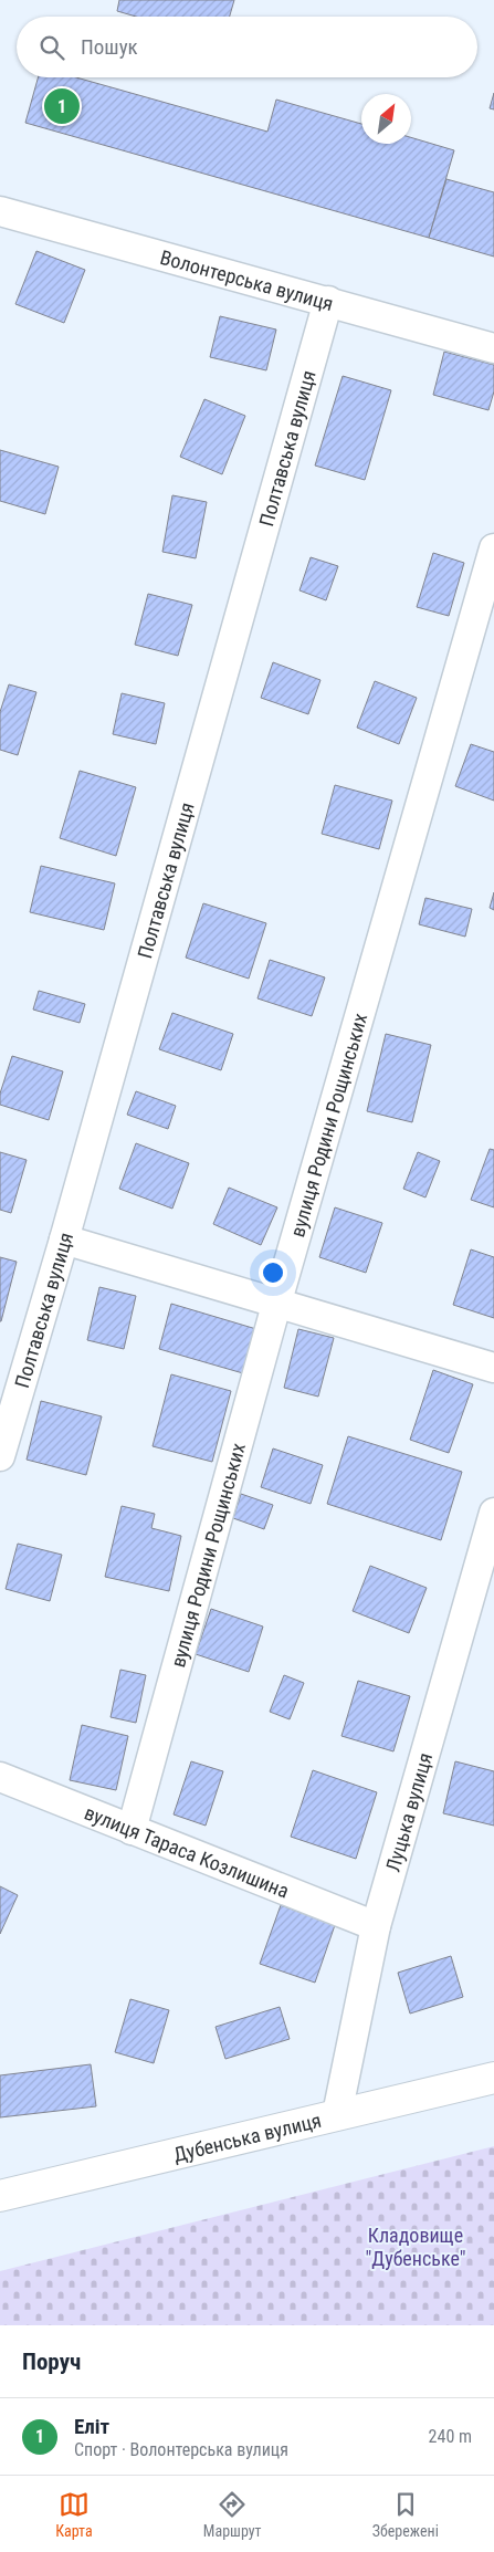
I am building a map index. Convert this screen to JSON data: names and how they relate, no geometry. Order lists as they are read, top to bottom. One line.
{"streets":{"main road":["Дубенська вулиця"],"street":["Волонтерська вулиця","Полтавська вулиця","вулиця Родини Рощинських","Луцька вулиця","вулиця Тараса Козлишина"]},"crossings":[["Волонтерська вулиця","Полтавська вулиця"],["вулиця Родини Рощинських","вулиця Тараса Козлишина"],["Луцька вулиця","вулиця Тараса Козлишина"],["Луцька вулиця","Дубенська вулиця"]],"parks":["Кладовище \"Дубенське\""],"north":"top right","page":{"search":"Пошук","pins":"1","heading":"Поруч","list":[{"mark":"1","name":"Еліт","note":"Спорт · Волонтерська вулиця","value":"240 m"}],"nav":["Карта","Маршрут","Збережені"]}}
